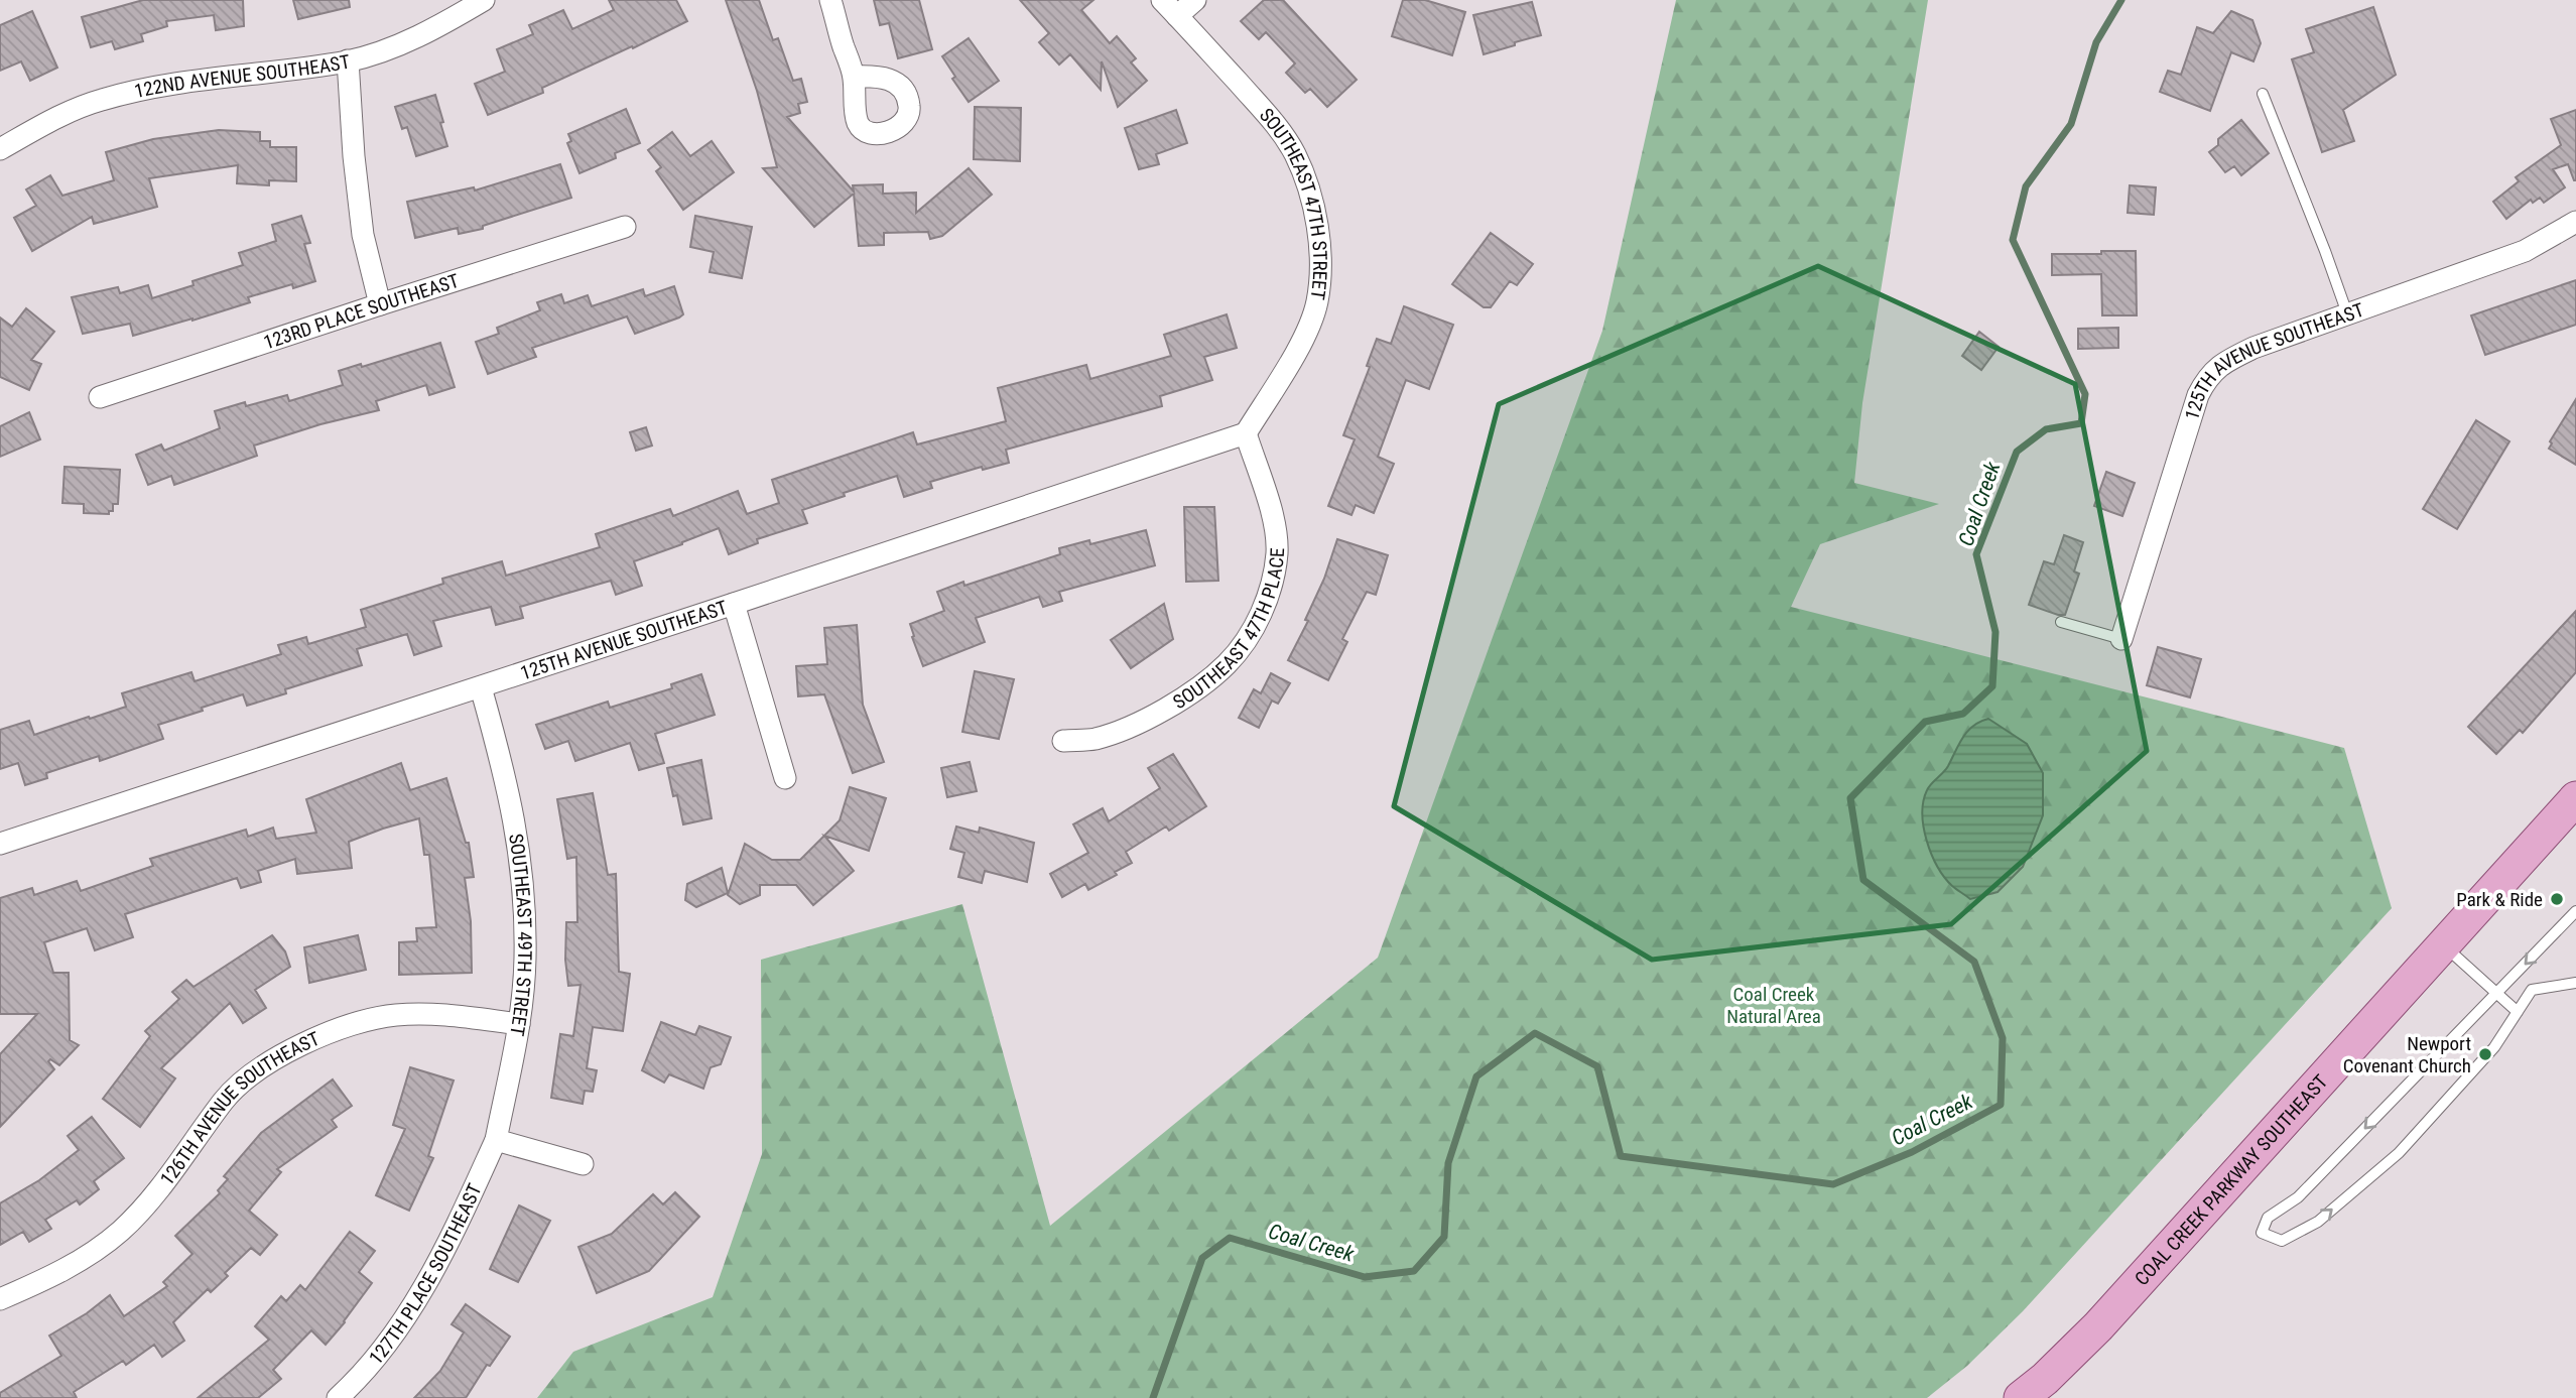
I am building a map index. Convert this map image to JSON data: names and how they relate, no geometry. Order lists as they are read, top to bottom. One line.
{"streets":{"main road":["COAL CREEK PARKWAY SOUTHEAST"],"street":["122ND AVENUE SOUTHEAST","SOUTHEAST 47TH STREET","123RD PLACE SOUTHEAST","125TH AVENUE SOUTHEAST","SOUTHEAST 47TH PLACE","SOUTHEAST 49TH STREET","126TH AVENUE SOUTHEAST","127TH PLACE SOUTHEAST"]},"crossings":[["SOUTHEAST 47TH STREET","125TH AVENUE SOUTHEAST"],["SOUTHEAST 47TH STREET","SOUTHEAST 47TH PLACE"],["125TH AVENUE SOUTHEAST","SOUTHEAST 47TH PLACE"],["125TH AVENUE SOUTHEAST","SOUTHEAST 49TH STREET"],["SOUTHEAST 49TH STREET","126TH AVENUE SOUTHEAST"],["SOUTHEAST 49TH STREET","127TH PLACE SOUTHEAST"]],"water":["Coal Creek"],"parks":["Coal Creek Natural Area"],"places":["Park & Ride","Newport Covenant Church"]}
